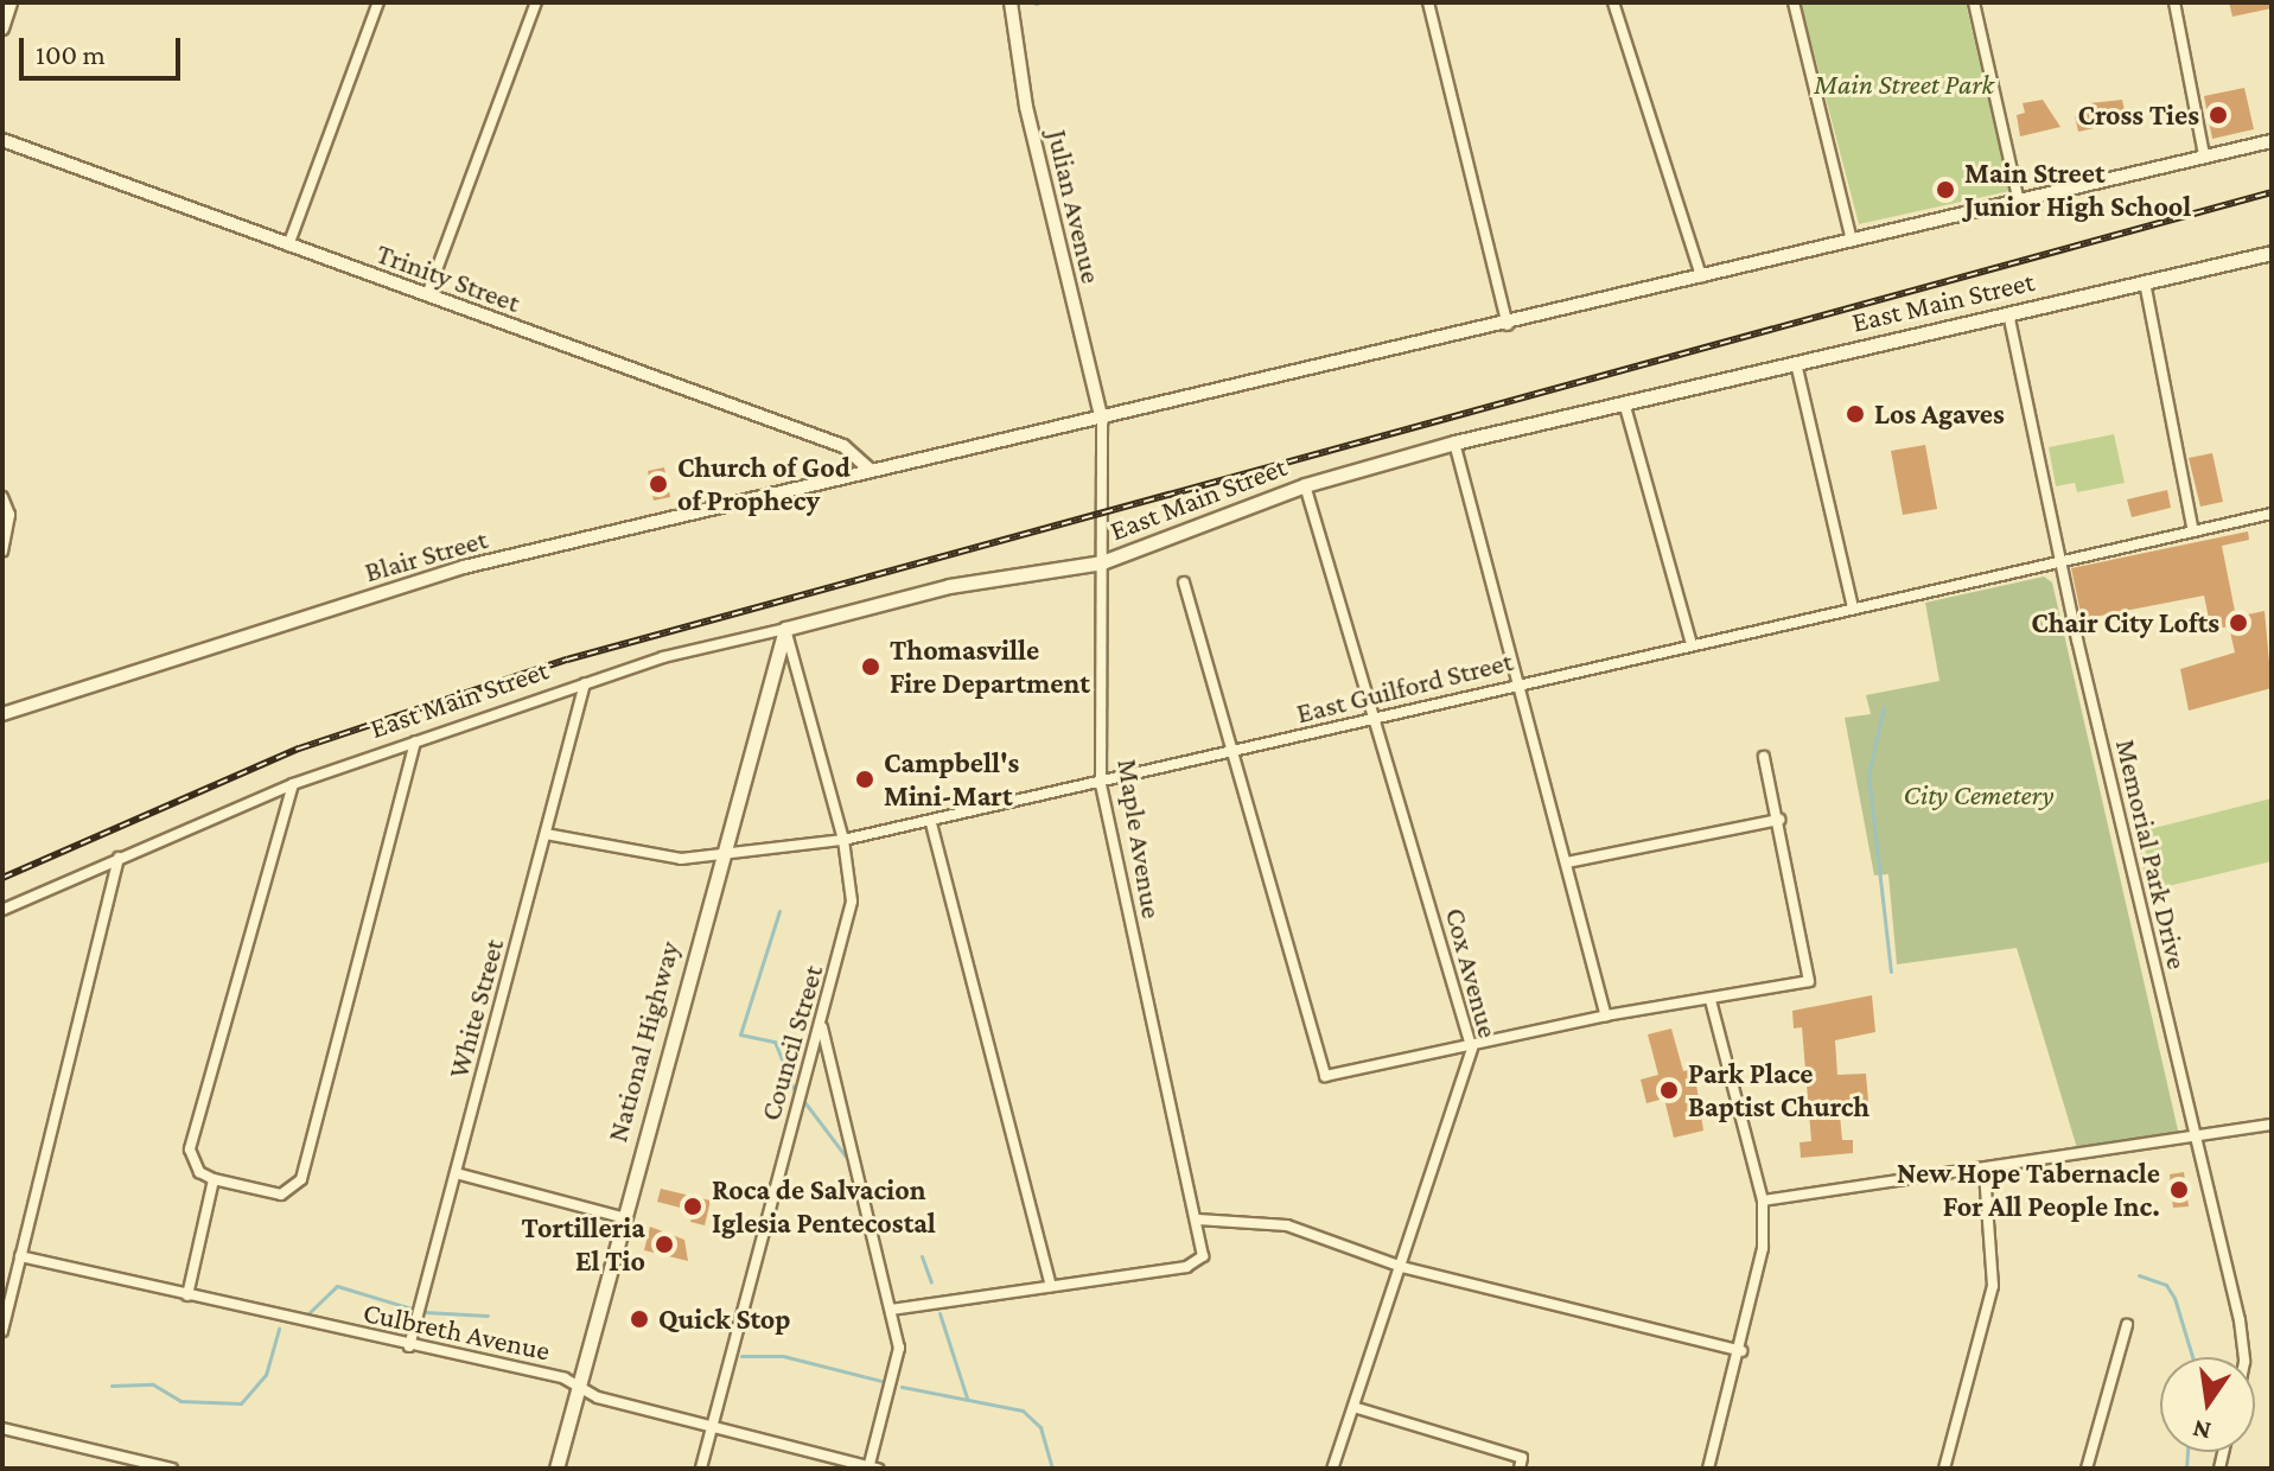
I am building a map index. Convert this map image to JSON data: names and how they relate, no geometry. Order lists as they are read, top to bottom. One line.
{"streets":{"main road":["East Main Street","National Highway"],"street":["Julian Avenue","Trinity Street","Blair Street","East Guilford Street","Maple Avenue","Memorial Park Drive","Cox Avenue","White Street","Council Street","Culbreth Avenue"]},"crossings":[["Julian Avenue","Maple Avenue"],["Trinity Street","Blair Street"],["East Main Street","Maple Avenue"],["East Main Street","Memorial Park Drive"],["East Main Street","Cox Avenue"],["East Main Street","White Street"],["East Main Street","National Highway"],["East Main Street","Council Street"],["East Guilford Street","Maple Avenue"],["East Guilford Street","Memorial Park Drive"],["East Guilford Street","Cox Avenue"],["East Guilford Street","White Street"],["East Guilford Street","National Highway"],["East Guilford Street","Council Street"],["White Street","Culbreth Avenue"],["National Highway","Council Street"],["National Highway","Culbreth Avenue"],["Council Street","Culbreth Avenue"]],"parks":["Main Street Park","City Cemetery"],"places":["Cross Ties","Main Street Junior High School","Los Agaves","Church of God of Prophecy","Chair City Lofts","Thomasville Fire Department","Campbell's Mini-Mart","Park Place Baptist Church","New Hope Tabernacle For All People Inc.","Roca de Salvacion Iglesia Pentecostal","Tortilleria El Tio","Quick Stop"],"scale_bar":"100 m","north":"bottom"}
